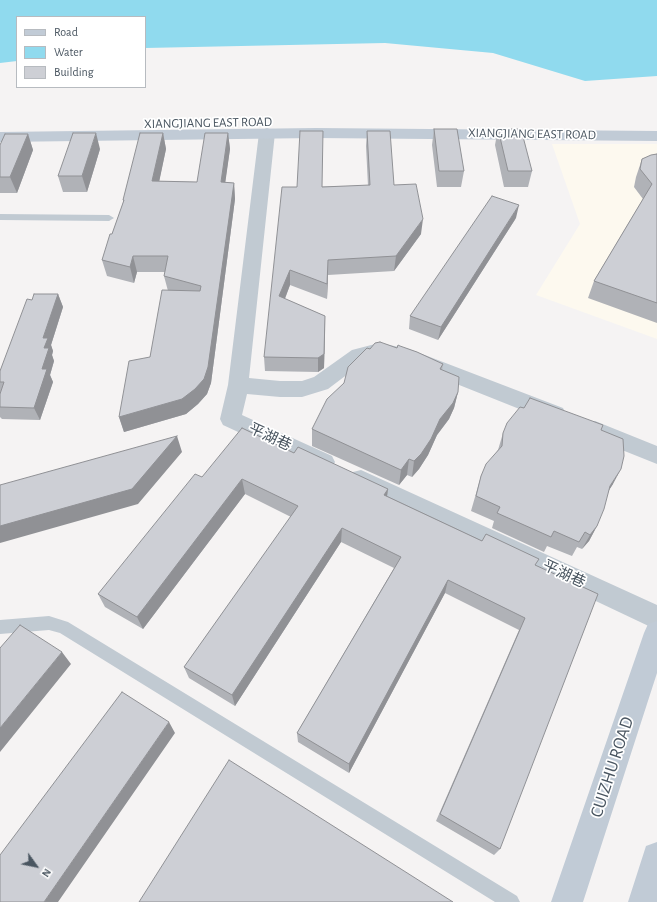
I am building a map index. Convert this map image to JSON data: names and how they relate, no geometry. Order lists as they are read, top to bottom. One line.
{"streets":{"main road":["XIANGJIANG EAST ROAD","CUIZHU ROAD"],"street":["平湖巷"]},"crossings":[["XIANGJIANG EAST ROAD","平湖巷"]],"legend":["Road","Water","Building"],"north":"bottom right"}
